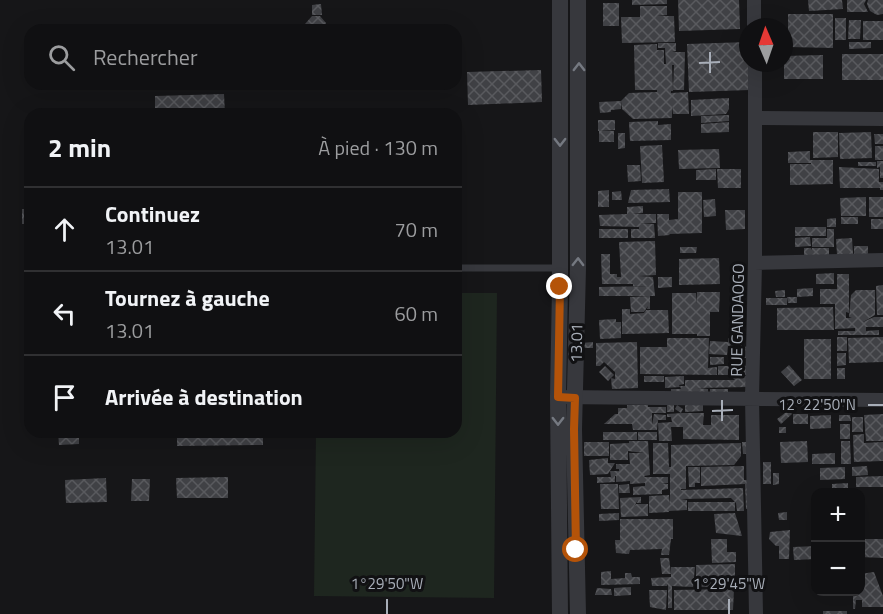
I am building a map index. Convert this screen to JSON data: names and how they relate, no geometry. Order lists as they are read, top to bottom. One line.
{"streets":{"street":["RUE GANDAOGO","13.01"]},"north":"top","page":{"search":"Rechercher","heading":["2 min","À pied · 130 m"],"list":[["Continuez","13.01","70 m"],["Tournez à gauche","13.01","60 m"],"Arrivée à destination"],"map_buttons":["+","−"]},"coordinates":["12°22'50\"N","1°29'50\"W","1°29'45\"W"]}
